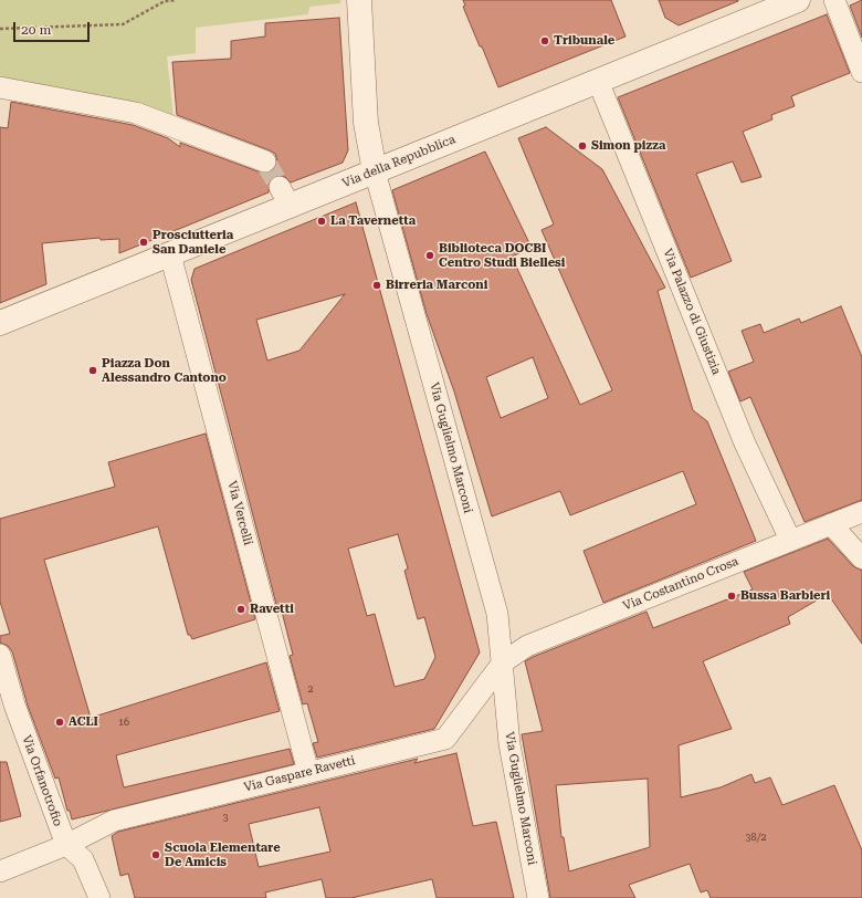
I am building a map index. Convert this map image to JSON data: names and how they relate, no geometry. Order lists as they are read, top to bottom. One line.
{"streets":{"street":["Via della Repubblica","Via Palazzo di Giustizia","Via Guglielmo Marconi","Via Vercelli","Via Costantino Crosa","Via Gaspare Ravetti","Via Orfanotrofio"]},"crossings":[["Via della Repubblica","Via Palazzo di Giustizia"],["Via della Repubblica","Via Guglielmo Marconi"],["Via della Repubblica","Via Vercelli"],["Via Palazzo di Giustizia","Via Costantino Crosa"],["Via Guglielmo Marconi","Via Costantino Crosa"],["Via Guglielmo Marconi","Via Gaspare Ravetti"],["Via Vercelli","Via Gaspare Ravetti"],["Via Costantino Crosa","Via Gaspare Ravetti"],["Via Gaspare Ravetti","Via Orfanotrofio"]],"places":["Tribunale","Simon pizza","La Tavernetta","Prosciutteria San Daniele","Biblioteca DOCBI Centro Studi Biellesi","Birreria Marconi","Piazza Don Alessandro Cantono","Bussa Barbieri","Ravetti","ACLI","Scuola Elementare De Amicis"],"house_numbers":["2","16","3","38/2"],"scale_bar":"20 m"}
